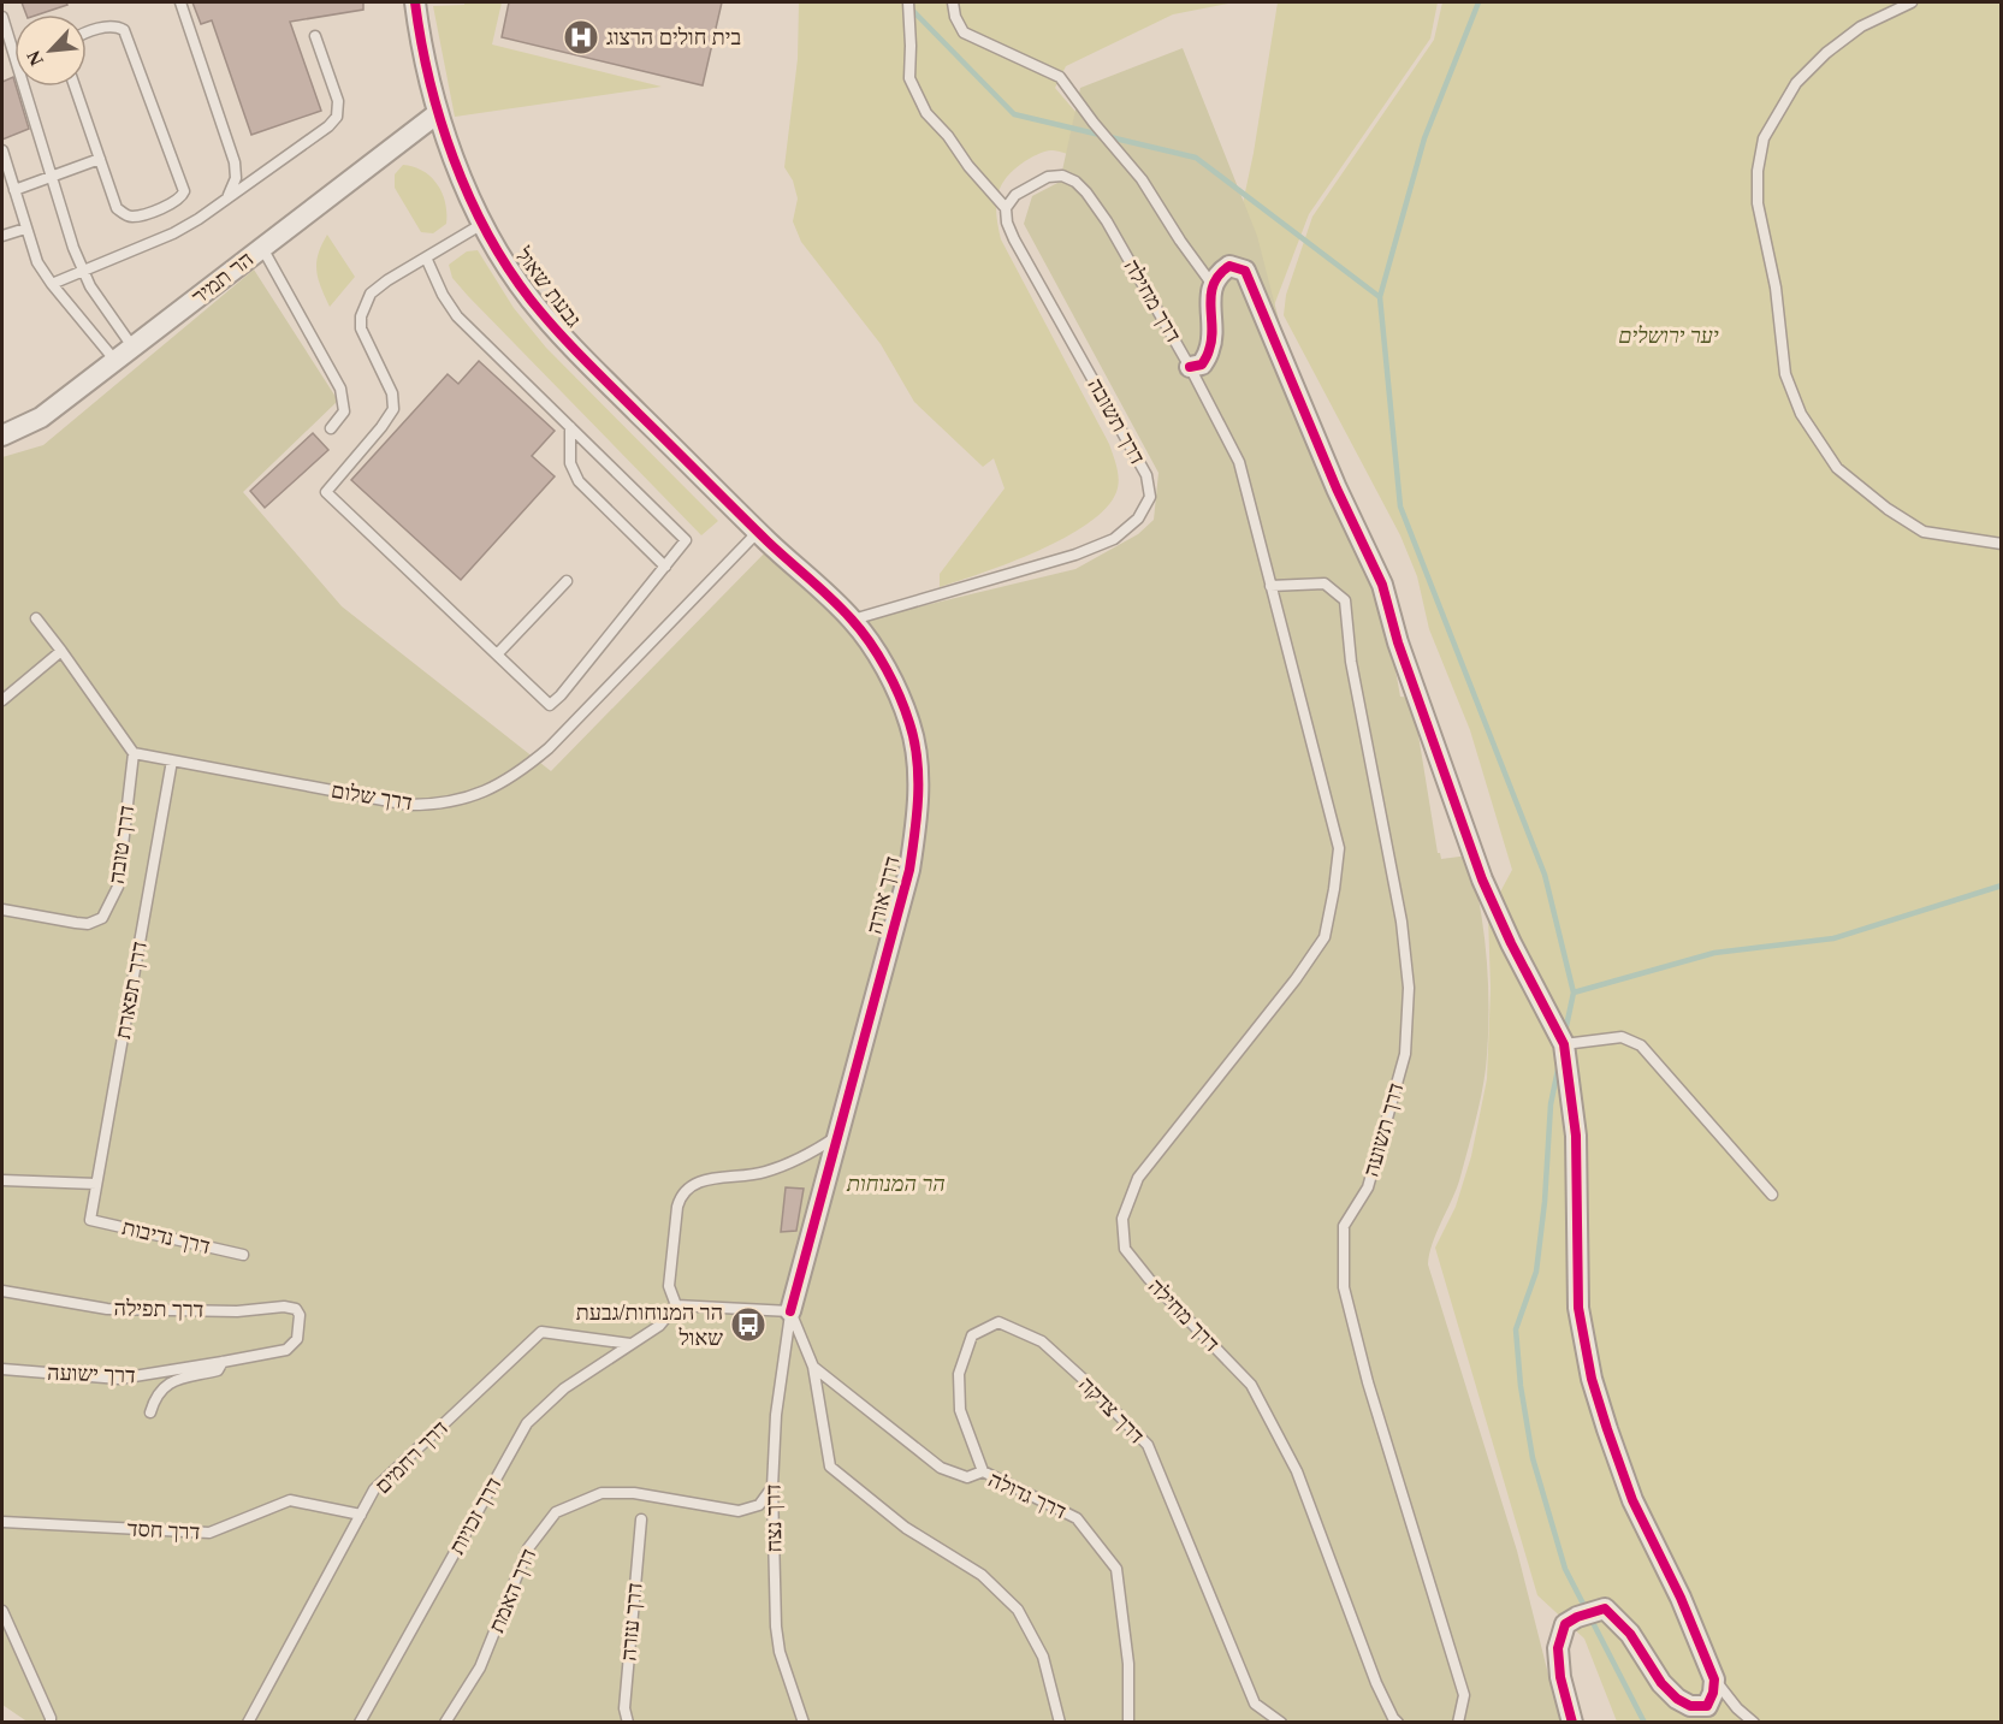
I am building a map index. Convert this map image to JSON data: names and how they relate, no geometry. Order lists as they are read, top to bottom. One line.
{"streets":{"street":["הר תמיר","גבעת שאול","דרך אורה"],"lane":["דרך מחילה","דרך תשובה","דרך שלום","דרך טובה","דרך תפארת","דרך תשועה","דרך נדיבות","דרך תפילה","דרך ישועה","דרך צדקה","דרך רחמים","דרך גדולה","דרך זכויות","דרך נצח","דרך חסד","דרך האמת","דרך עזרה"]},"crossings":[["הר תמיר","גבעת שאול"],["גבעת שאול","דרך שלום"],["גבעת שאול","דרך אורה"],["דרך מחילה","דרך תשובה"],["דרך מחילה","דרך תשועה"],["דרך תשובה","דרך אורה"],["דרך שלום","דרך טובה"],["דרך שלום","דרך אורה"],["דרך שלום","דרך תפארת"],["דרך אורה","דרך גדולה"],["דרך אורה","דרך נצח"],["דרך תפארת","דרך נדיבות"],["דרך תפילה","דרך ישועה"],["דרך צדקה","דרך גדולה"],["דרך רחמים","דרך זכויות"],["דרך רחמים","דרך חסד"],["דרך גדולה","דרך נצח"],["דרך נצח","דרך האמת"]],"parks":["יער ירושלים","הר המנוחות"],"places":{"hospital":["בית חולים הרצוג"],"bus stop":["הר המנוחות/גבעת שאול"]},"north":"bottom left"}
